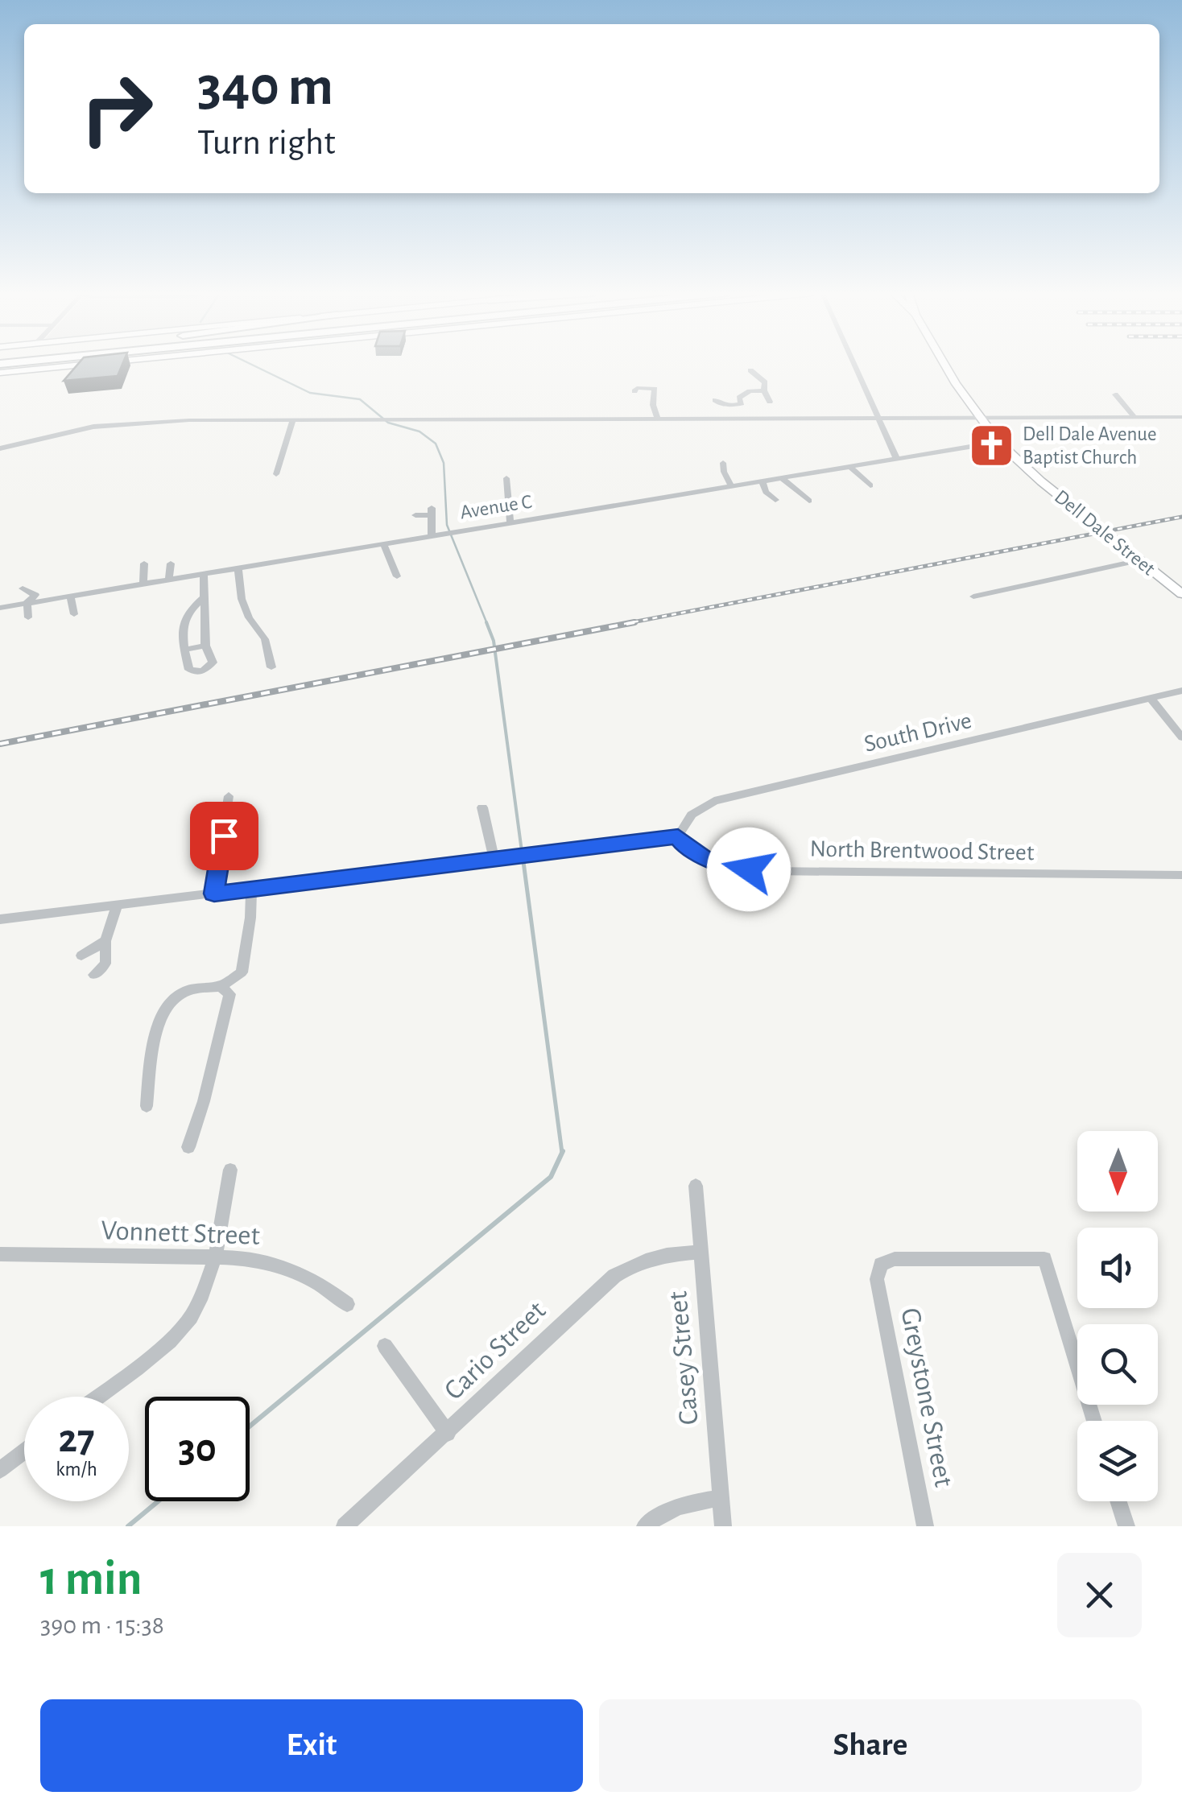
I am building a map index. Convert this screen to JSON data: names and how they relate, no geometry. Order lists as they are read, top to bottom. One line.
{"streets":{"main road":["Dell Dale Street"],"street":["Avenue C","South Drive","North Brentwood Street","Vonnett Street","Cario Street","Casey Street","Greystone Street"]},"crossings":[["Avenue C","Dell Dale Street"],["South Drive","North Brentwood Street"],["Cario Street","Casey Street"]],"places":{"church":["Dell Dale Avenue Baptist Church"]},"north":"bottom","page":{"turn":["340 m","Turn right"],"speed":"27 km/h","limit":"30","heading":["1 min","390 m · 15:38"],"buttons":["Exit","Share"]}}
